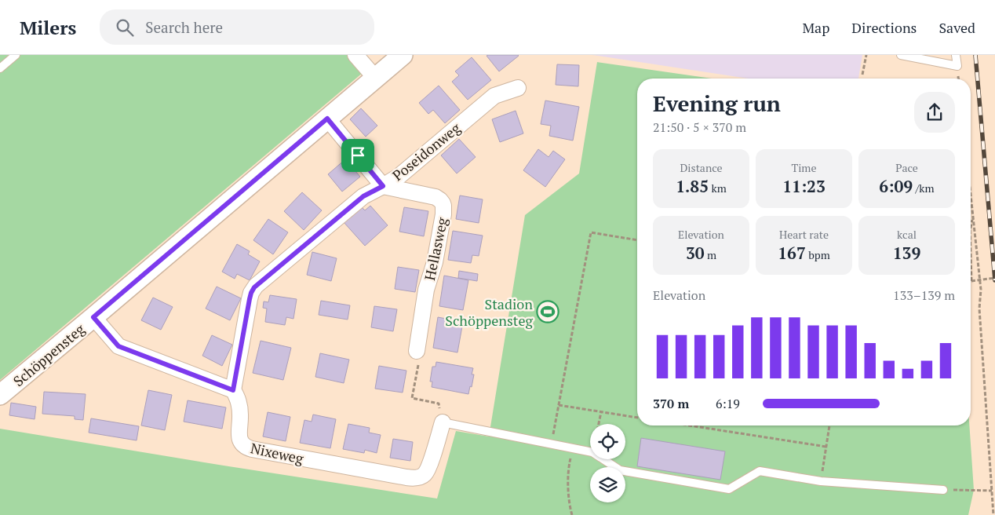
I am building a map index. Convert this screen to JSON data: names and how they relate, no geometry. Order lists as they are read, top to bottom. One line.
{"streets":{"street":["Poseidonweg","Hellasweg","Schöppensteg","Nixeweg"]},"crossings":[["Poseidonweg","Hellasweg"],["Poseidonweg","Nixeweg"]],"places":{"sports":["Stadion Schöppensteg"]},"page":{"header":"Milers","search":"Search here","nav":["Map","Directions","Saved"],"heading":["Evening run","21:50 · 5 × 370 m"],"stats":[["Distance","1.85 km"],["Time","11:23"],["Pace","6:09 /km"],["Elevation","30 m"],["Heart rate","167 bpm"],["kcal","139"]],"chart":["Elevation","133–139 m"],"list":[{"name":"370 m","note":"6:19"}]}}
